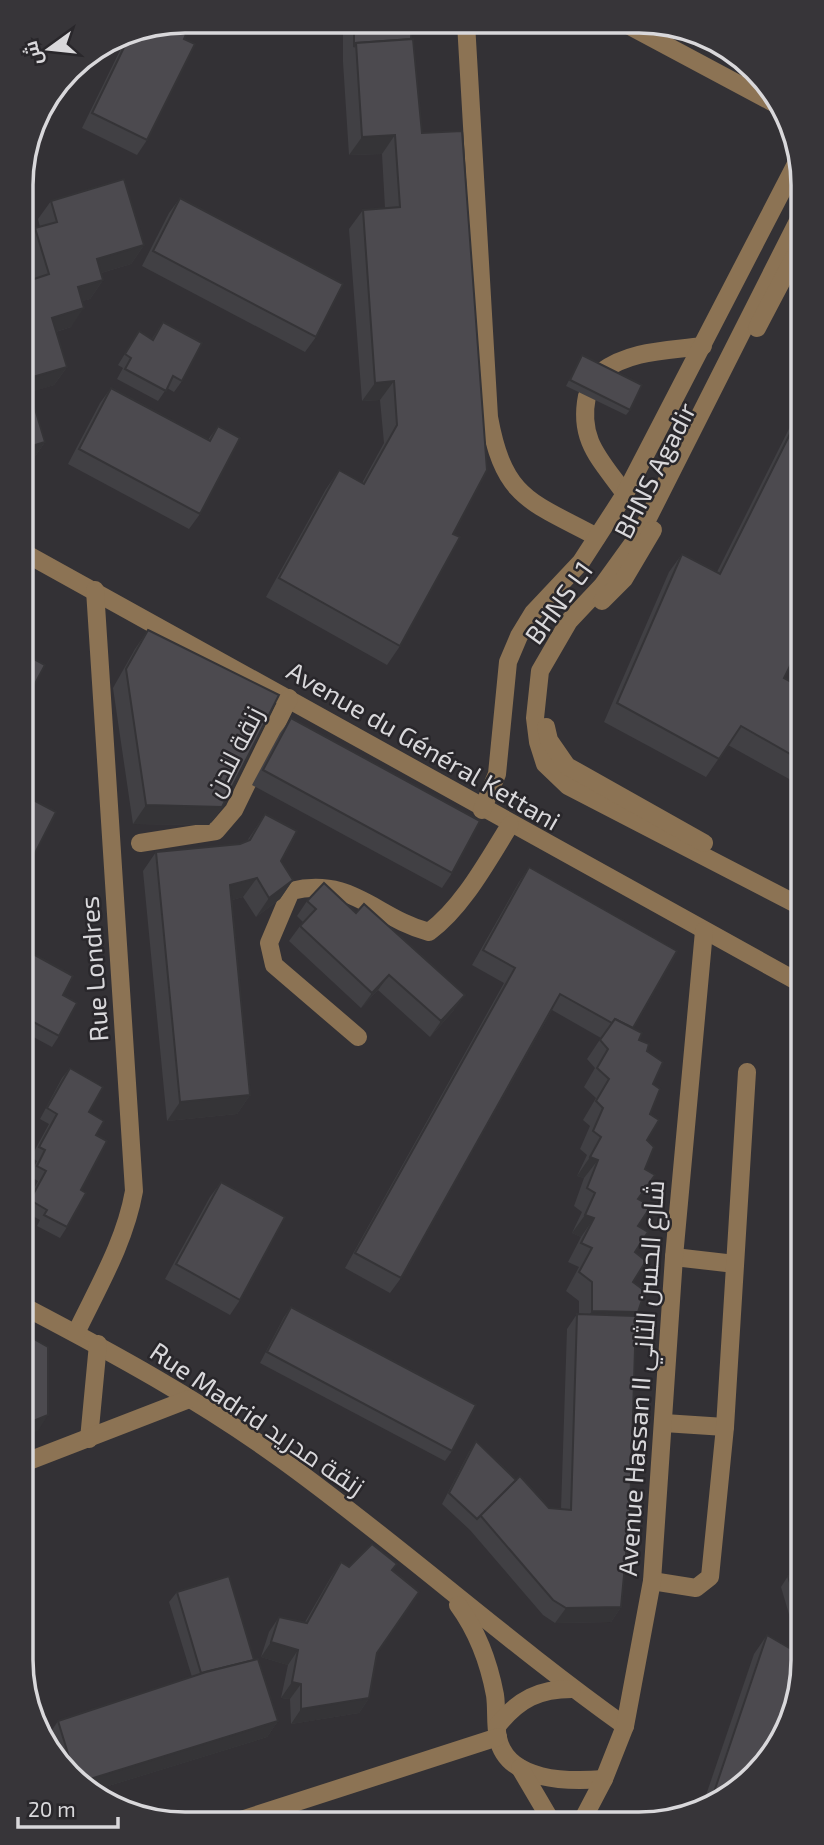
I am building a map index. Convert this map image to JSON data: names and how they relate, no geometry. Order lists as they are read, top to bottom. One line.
{"streets":{"street":["BHNS Agadir","BHNS L1","Avenue du Général Kettani","زنقة لندن","Rue Londres","Avenue Hassan II شارع الحسن الثاني","Rue Madrid زنقة مدريد"]},"crossings":[["Avenue du Général Kettani","زنقة لندن"],["Avenue du Général Kettani","Rue Londres"],["Avenue du Général Kettani","Avenue Hassan II شارع الحسن الثاني"],["Rue Londres","Rue Madrid زنقة مدريد"],["Avenue Hassan II شارع الحسن الثاني","Rue Madrid زنقة مدريد"]],"scale_bar":"20 m","north":"left"}
